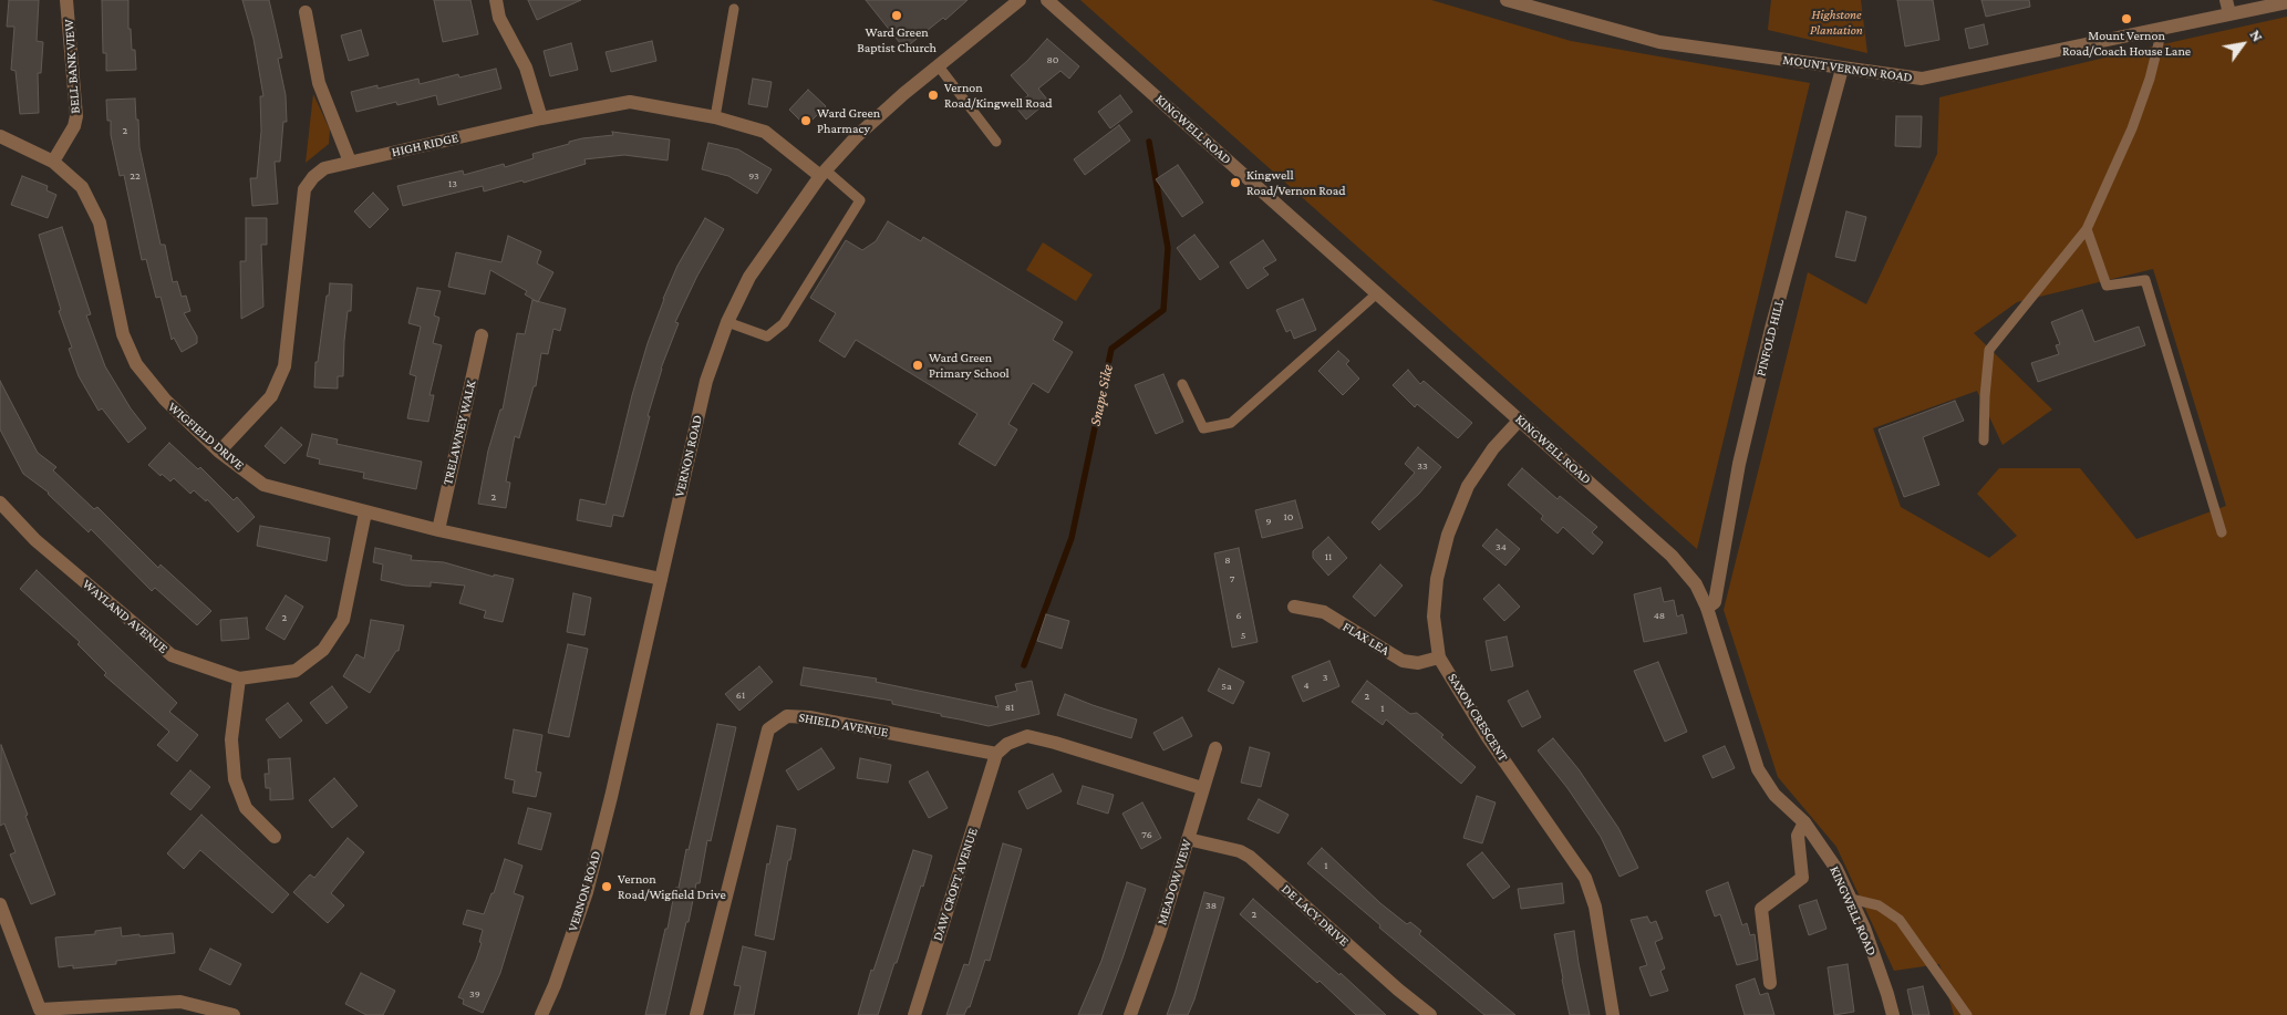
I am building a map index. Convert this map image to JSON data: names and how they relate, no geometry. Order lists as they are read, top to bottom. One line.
{"streets":{"street":["BELL BANK VIEW","MOUNT VERNON ROAD","KINGWELL ROAD","HIGH RIDGE","PINFOLD HILL","TRELAWNEY WALK","WIGFIELD DRIVE","VERNON ROAD","WAYLAND AVENUE","FLAX LEA","SAXON CRESCENT","SHIELD AVENUE","MEADOW VIEW","DAW CROFT AVENUE","DE LACY DRIVE"]},"crossings":[["BELL BANK VIEW","WIGFIELD DRIVE"],["MOUNT VERNON ROAD","PINFOLD HILL"],["KINGWELL ROAD","PINFOLD HILL"],["KINGWELL ROAD","SAXON CRESCENT"],["HIGH RIDGE","WIGFIELD DRIVE"],["HIGH RIDGE","VERNON ROAD"],["TRELAWNEY WALK","WIGFIELD DRIVE"],["WIGFIELD DRIVE","VERNON ROAD"],["WIGFIELD DRIVE","WAYLAND AVENUE"],["FLAX LEA","SAXON CRESCENT"],["SHIELD AVENUE","DAW CROFT AVENUE"],["MEADOW VIEW","DE LACY DRIVE"]],"water":["Snape Sike"],"parks":["Highstone Plantation"],"places":["Ward Green Baptist Church","Mount Vernon Road/Coach House Lane","Vernon Road/Kingwell Road","Ward Green Pharmacy","Kingwell Road/Vernon Road","Ward Green Primary School","Vernon Road/Wigfield Drive"],"house_numbers":["80","2","22","93","13","33","2","10","9","34","11","8","7","6","48","2","5","3","4","5a","61","2","81","1","76","1","38","2","39"],"north":"top right"}
